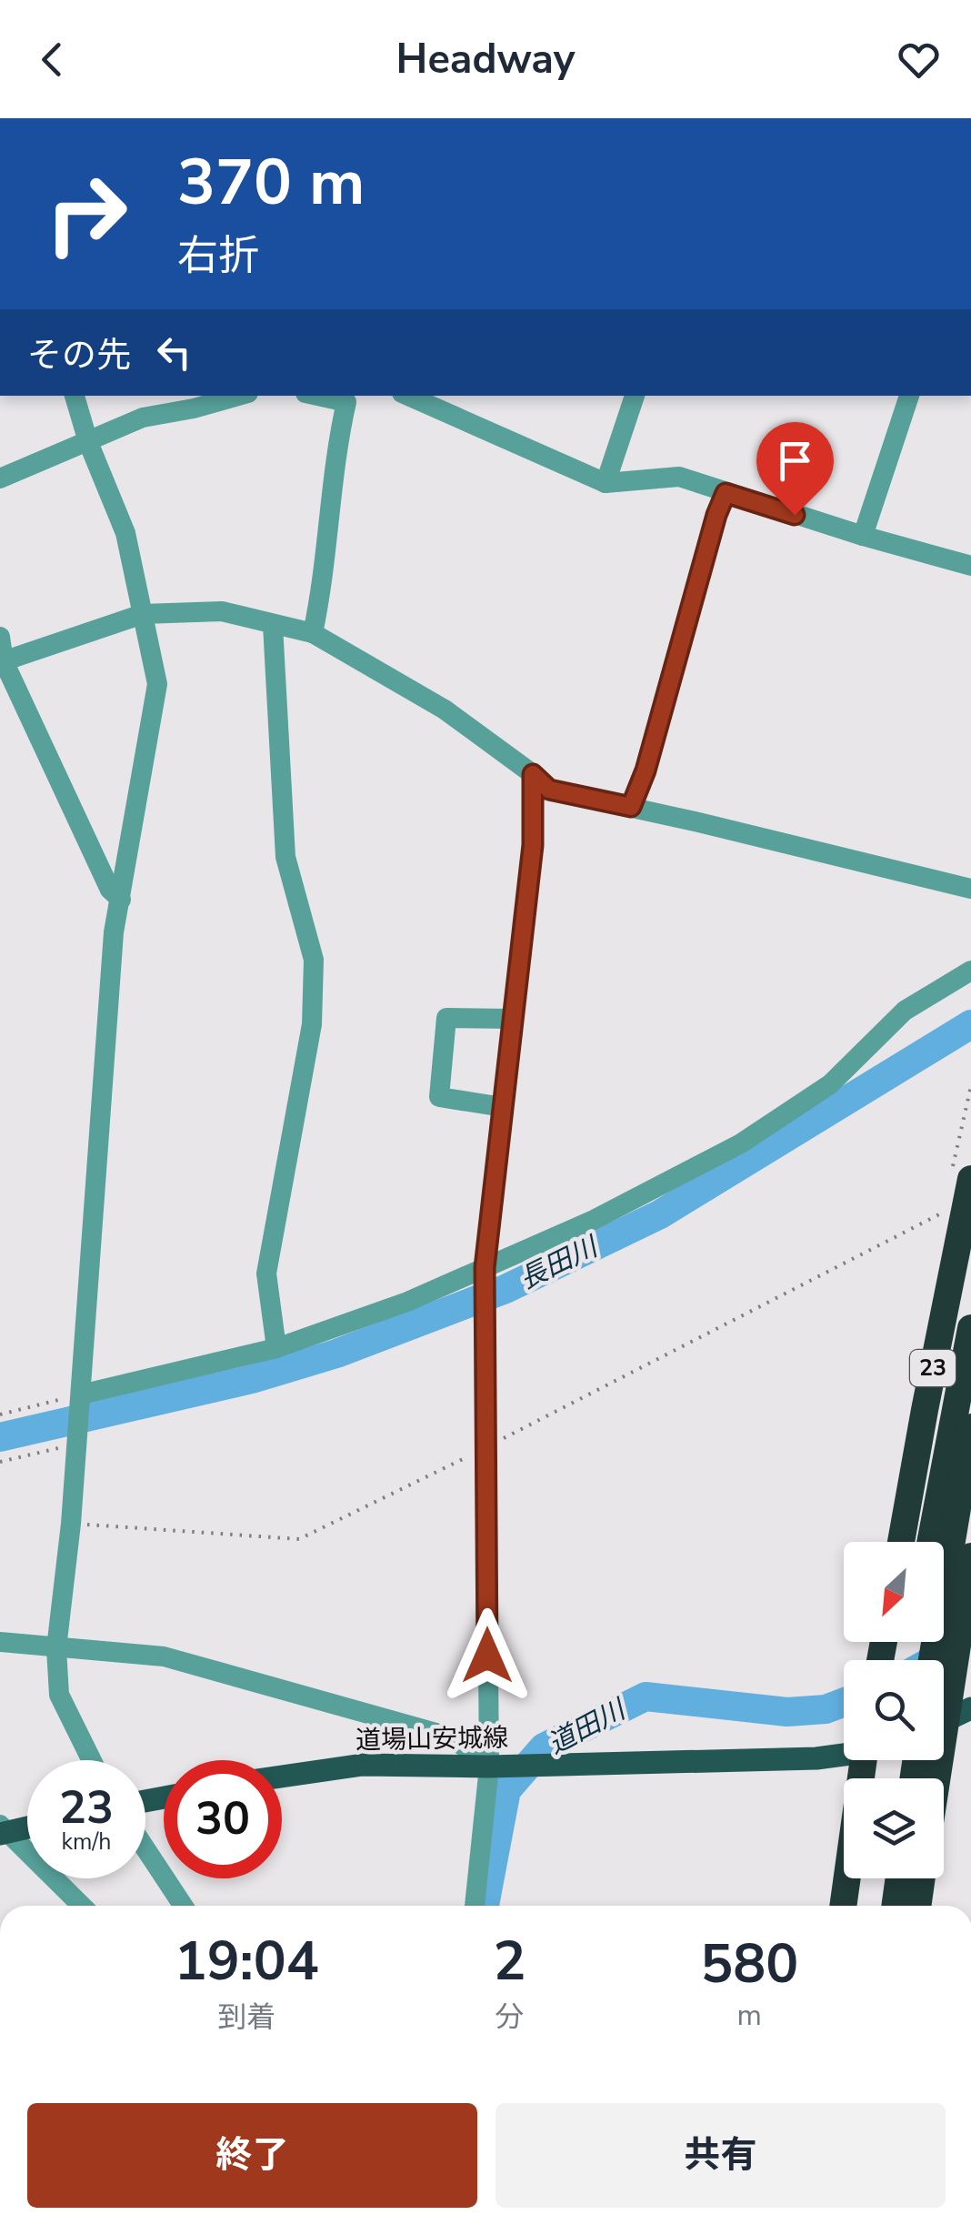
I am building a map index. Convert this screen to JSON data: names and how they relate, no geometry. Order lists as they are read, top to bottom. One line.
{"streets":{"highway":["23"],"main road":["道場山安城線"]},"water":["長田川","道田川"],"north":"bottom left","page":{"header":"Headway","turn":["370 m","右折"],"then":"その先","speed":"23 km/h","limit":"30","eta":["19:04","到着","2","分","580","m"],"buttons":["終了","共有"]}}
